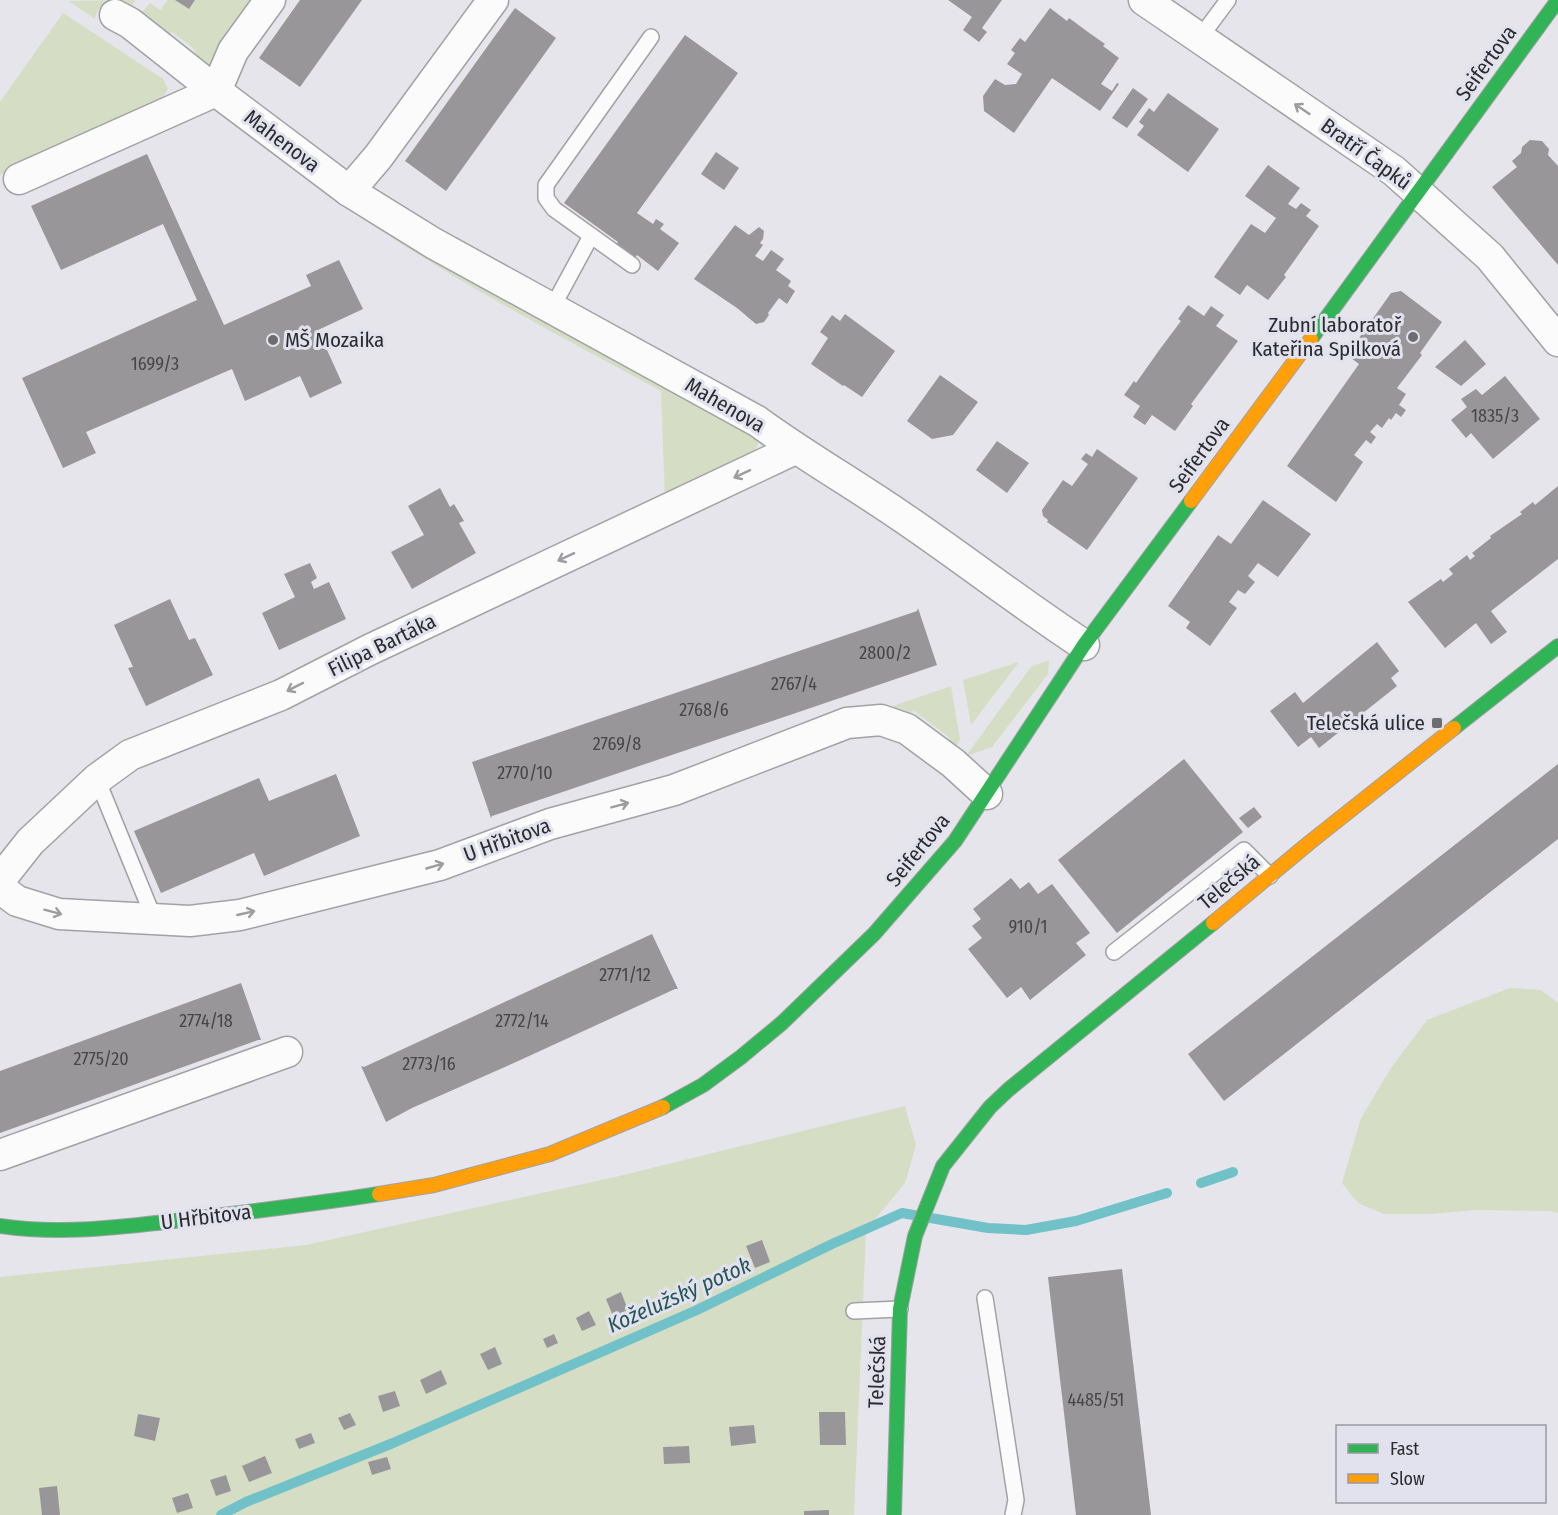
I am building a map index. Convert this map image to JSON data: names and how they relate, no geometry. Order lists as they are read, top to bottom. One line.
{"streets":{"street":["Seifertova","Mahenova","Bratří Čapků","Filipa Bartáka","U Hřbitova","Telečská"]},"crossings":[["Seifertova","Mahenova"],["Seifertova","Bratří Čapků"],["Seifertova","U Hřbitova"],["Mahenova","Filipa Bartáka"]],"one_way":["Bratří Čapků","Filipa Bartáka"],"water":["Koželužský potok"],"places":{"other":["Zubní laboratoř Kateřina Spilková","MŠ Mozaika"],"transit":["Telečská ulice"]},"house_numbers":["1699/3","1835/3","2800/2","2767/4","2768/6","2769/8","2770/10","910/1","2771/12","2774/18","2772/14","2775/20","2773/16","4485/51"],"legend":["Fast","Slow"]}
